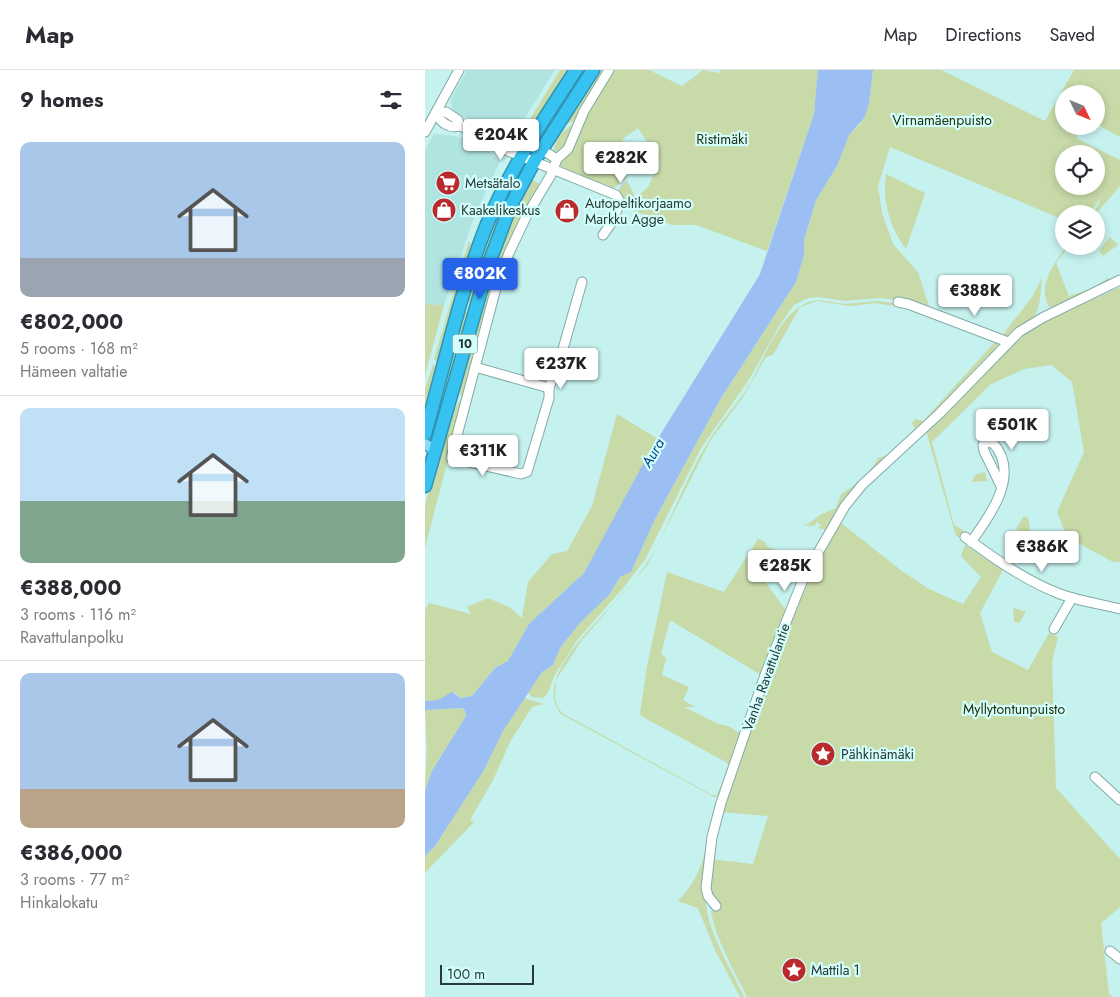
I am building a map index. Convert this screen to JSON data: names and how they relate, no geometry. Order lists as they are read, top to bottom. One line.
{"streets":{"highway":["10"],"street":["Vanha Ravattulantie"]},"water":["Aura"],"parks":["Virnamäenpuisto","Ristimäki","Myllytontunpuisto"],"places":{"supermarket":["Metsätalo"],"shop":["Kaakelikeskus","Autopeltikorjaamo Markku Agge"],"place":["Pähkinämäki","Mattila 1"]},"scale_bar":"100 m","north":"bottom right","page":{"header":"Map","nav":["Map","Directions","Saved"],"heading":"9 homes","price":["€204K","€282K","€802K","€388K","€237K","€501K","€311K","€386K","€285K"],"list":[{"name":"€802,000","note":"5 rooms · 168 m² · Hämeen valtatie"},{"name":"€388,000","note":"3 rooms · 116 m² · Ravattulanpolku"},{"name":"€386,000","note":"3 rooms · 77 m² · Hinkalokatu"}],"scale":"100 m"}}
